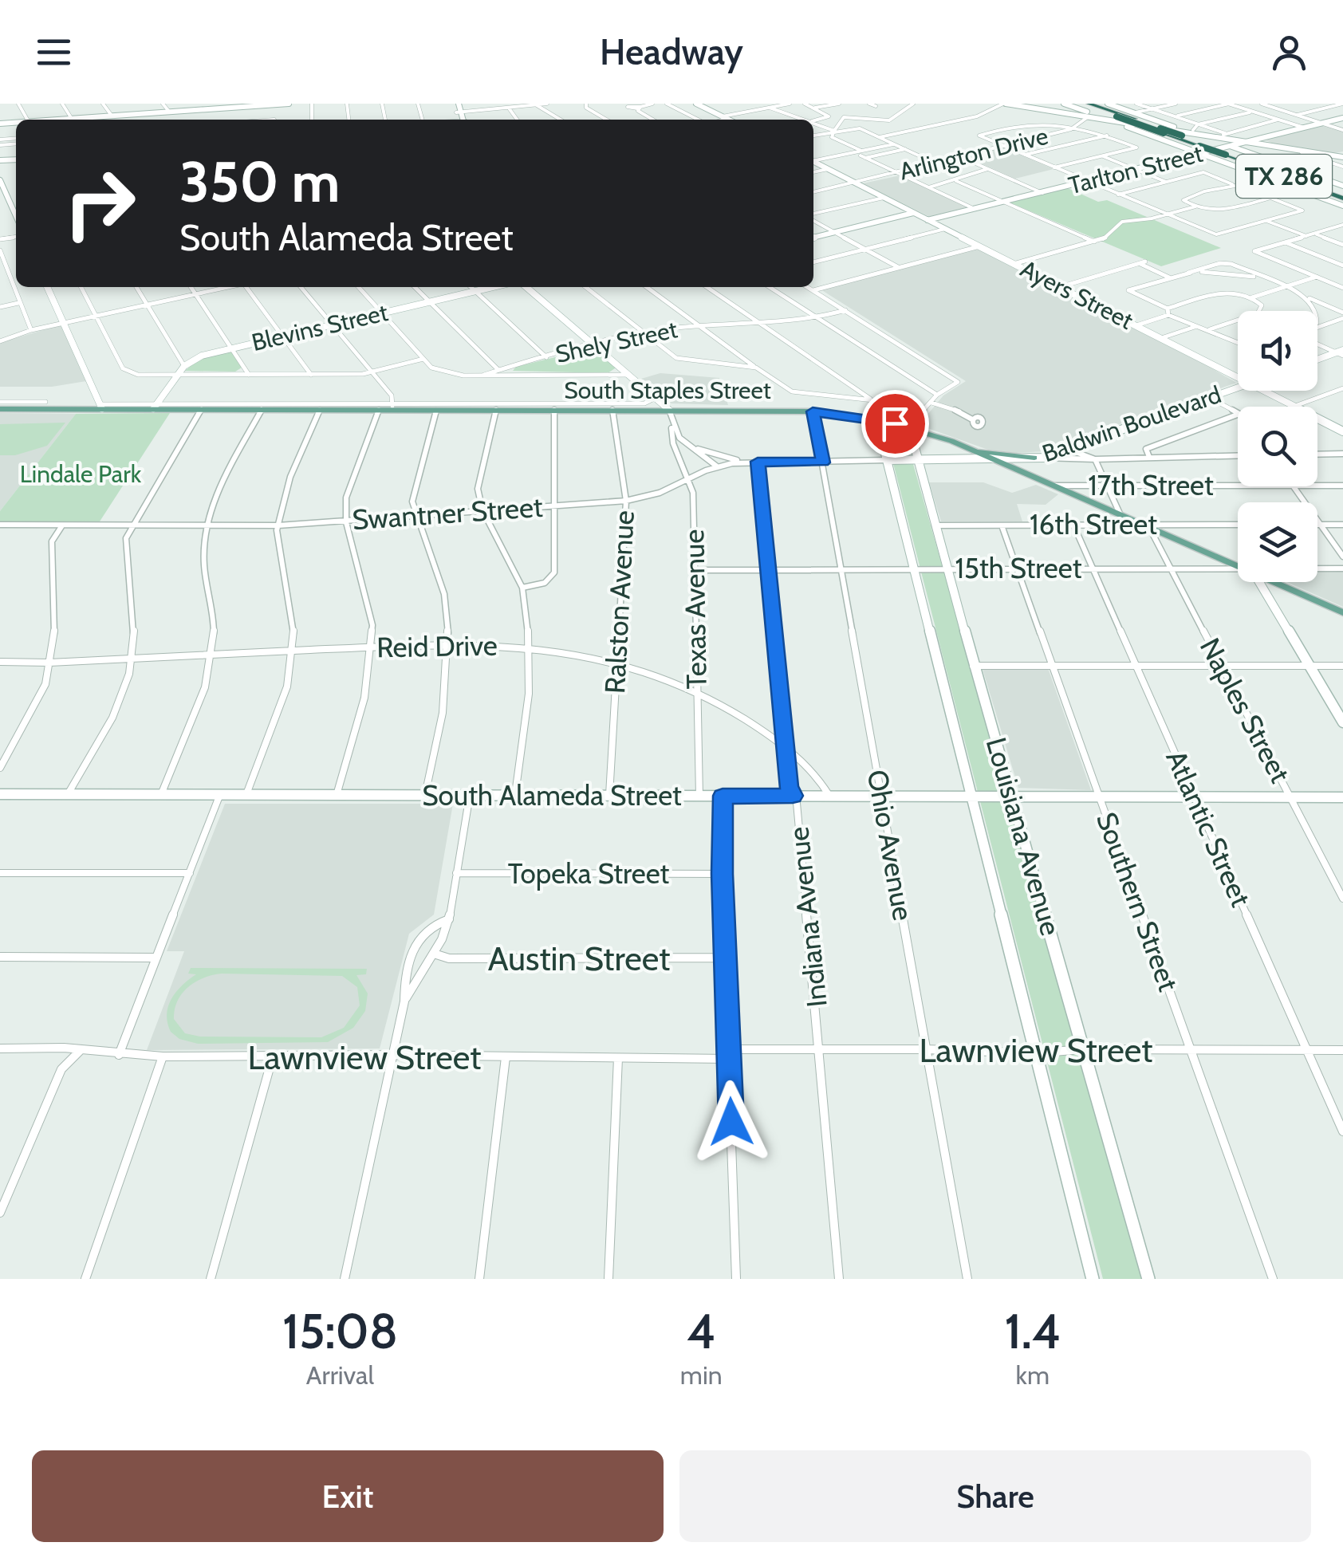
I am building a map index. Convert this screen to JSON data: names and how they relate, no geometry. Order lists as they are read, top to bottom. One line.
{"streets":{"highway":["TX 286"],"main road":["Tarlton Street","Ayers Street","Blevins Street","South Staples Street","Baldwin Boulevard","South Alameda Street","Louisiana Avenue"],"street":["Arlington Drive","Shely Street","17th Street","Swantner Street","16th Street","15th Street","Ralston Avenue","Texas Avenue","Reid Drive","Naples Street","Atlantic Street","Ohio Avenue","Topeka Street","Southern Street","Indiana Avenue","Austin Street","Lawnview Street"]},"crossings":[["Arlington Drive","Ayers Street"],["Tarlton Street","TX 286"],["Tarlton Street","Ayers Street"],["Blevins Street","South Staples Street"],["South Staples Street","Baldwin Boulevard"],["South Staples Street","17th Street"],["South Staples Street","16th Street"],["South Staples Street","Ralston Avenue"],["South Staples Street","Texas Avenue"],["South Staples Street","Naples Street"],["South Staples Street","Louisiana Avenue"],["South Staples Street","Ohio Avenue"],["Baldwin Boulevard","Swantner Street"],["Baldwin Boulevard","Louisiana Avenue"],["Swantner Street","Ralston Avenue"],["Swantner Street","Texas Avenue"],["Swantner Street","Louisiana Avenue"],["Swantner Street","Ohio Avenue"],["Swantner Street","Indiana Avenue"],["16th Street","Naples Street"],["16th Street","Atlantic Street"],["16th Street","Louisiana Avenue"],["16th Street","Southern Street"],["15th Street","Texas Avenue"],["15th Street","Naples Street"],["15th Street","Atlantic Street"],["15th Street","Louisiana Avenue"],["15th Street","Ohio Avenue"],["15th Street","Southern Street"],["15th Street","Indiana Avenue"],["Ralston Avenue","Reid Drive"],["Ralston Avenue","South Alameda Street"],["Texas Avenue","Reid Drive"],["Texas Avenue","South Alameda Street"],["Reid Drive","South Alameda Street"],["Reid Drive","Indiana Avenue"],["Naples Street","South Alameda Street"],["South Alameda Street","Atlantic Street"],["South Alameda Street","Louisiana Avenue"],["South Alameda Street","Ohio Avenue"],["South Alameda Street","Southern Street"],["South Alameda Street","Indiana Avenue"],["Atlantic Street","Lawnview Street"],["Louisiana Avenue","Lawnview Street"],["Ohio Avenue","Lawnview Street"],["Southern Street","Lawnview Street"],["Indiana Avenue","Lawnview Street"]],"parks":["Lindale Park"],"page":{"header":"Headway","turn":["350 m","South Alameda Street"],"eta":["15:08","Arrival","4","min","1.4","km"],"buttons":["Exit","Share"]}}
